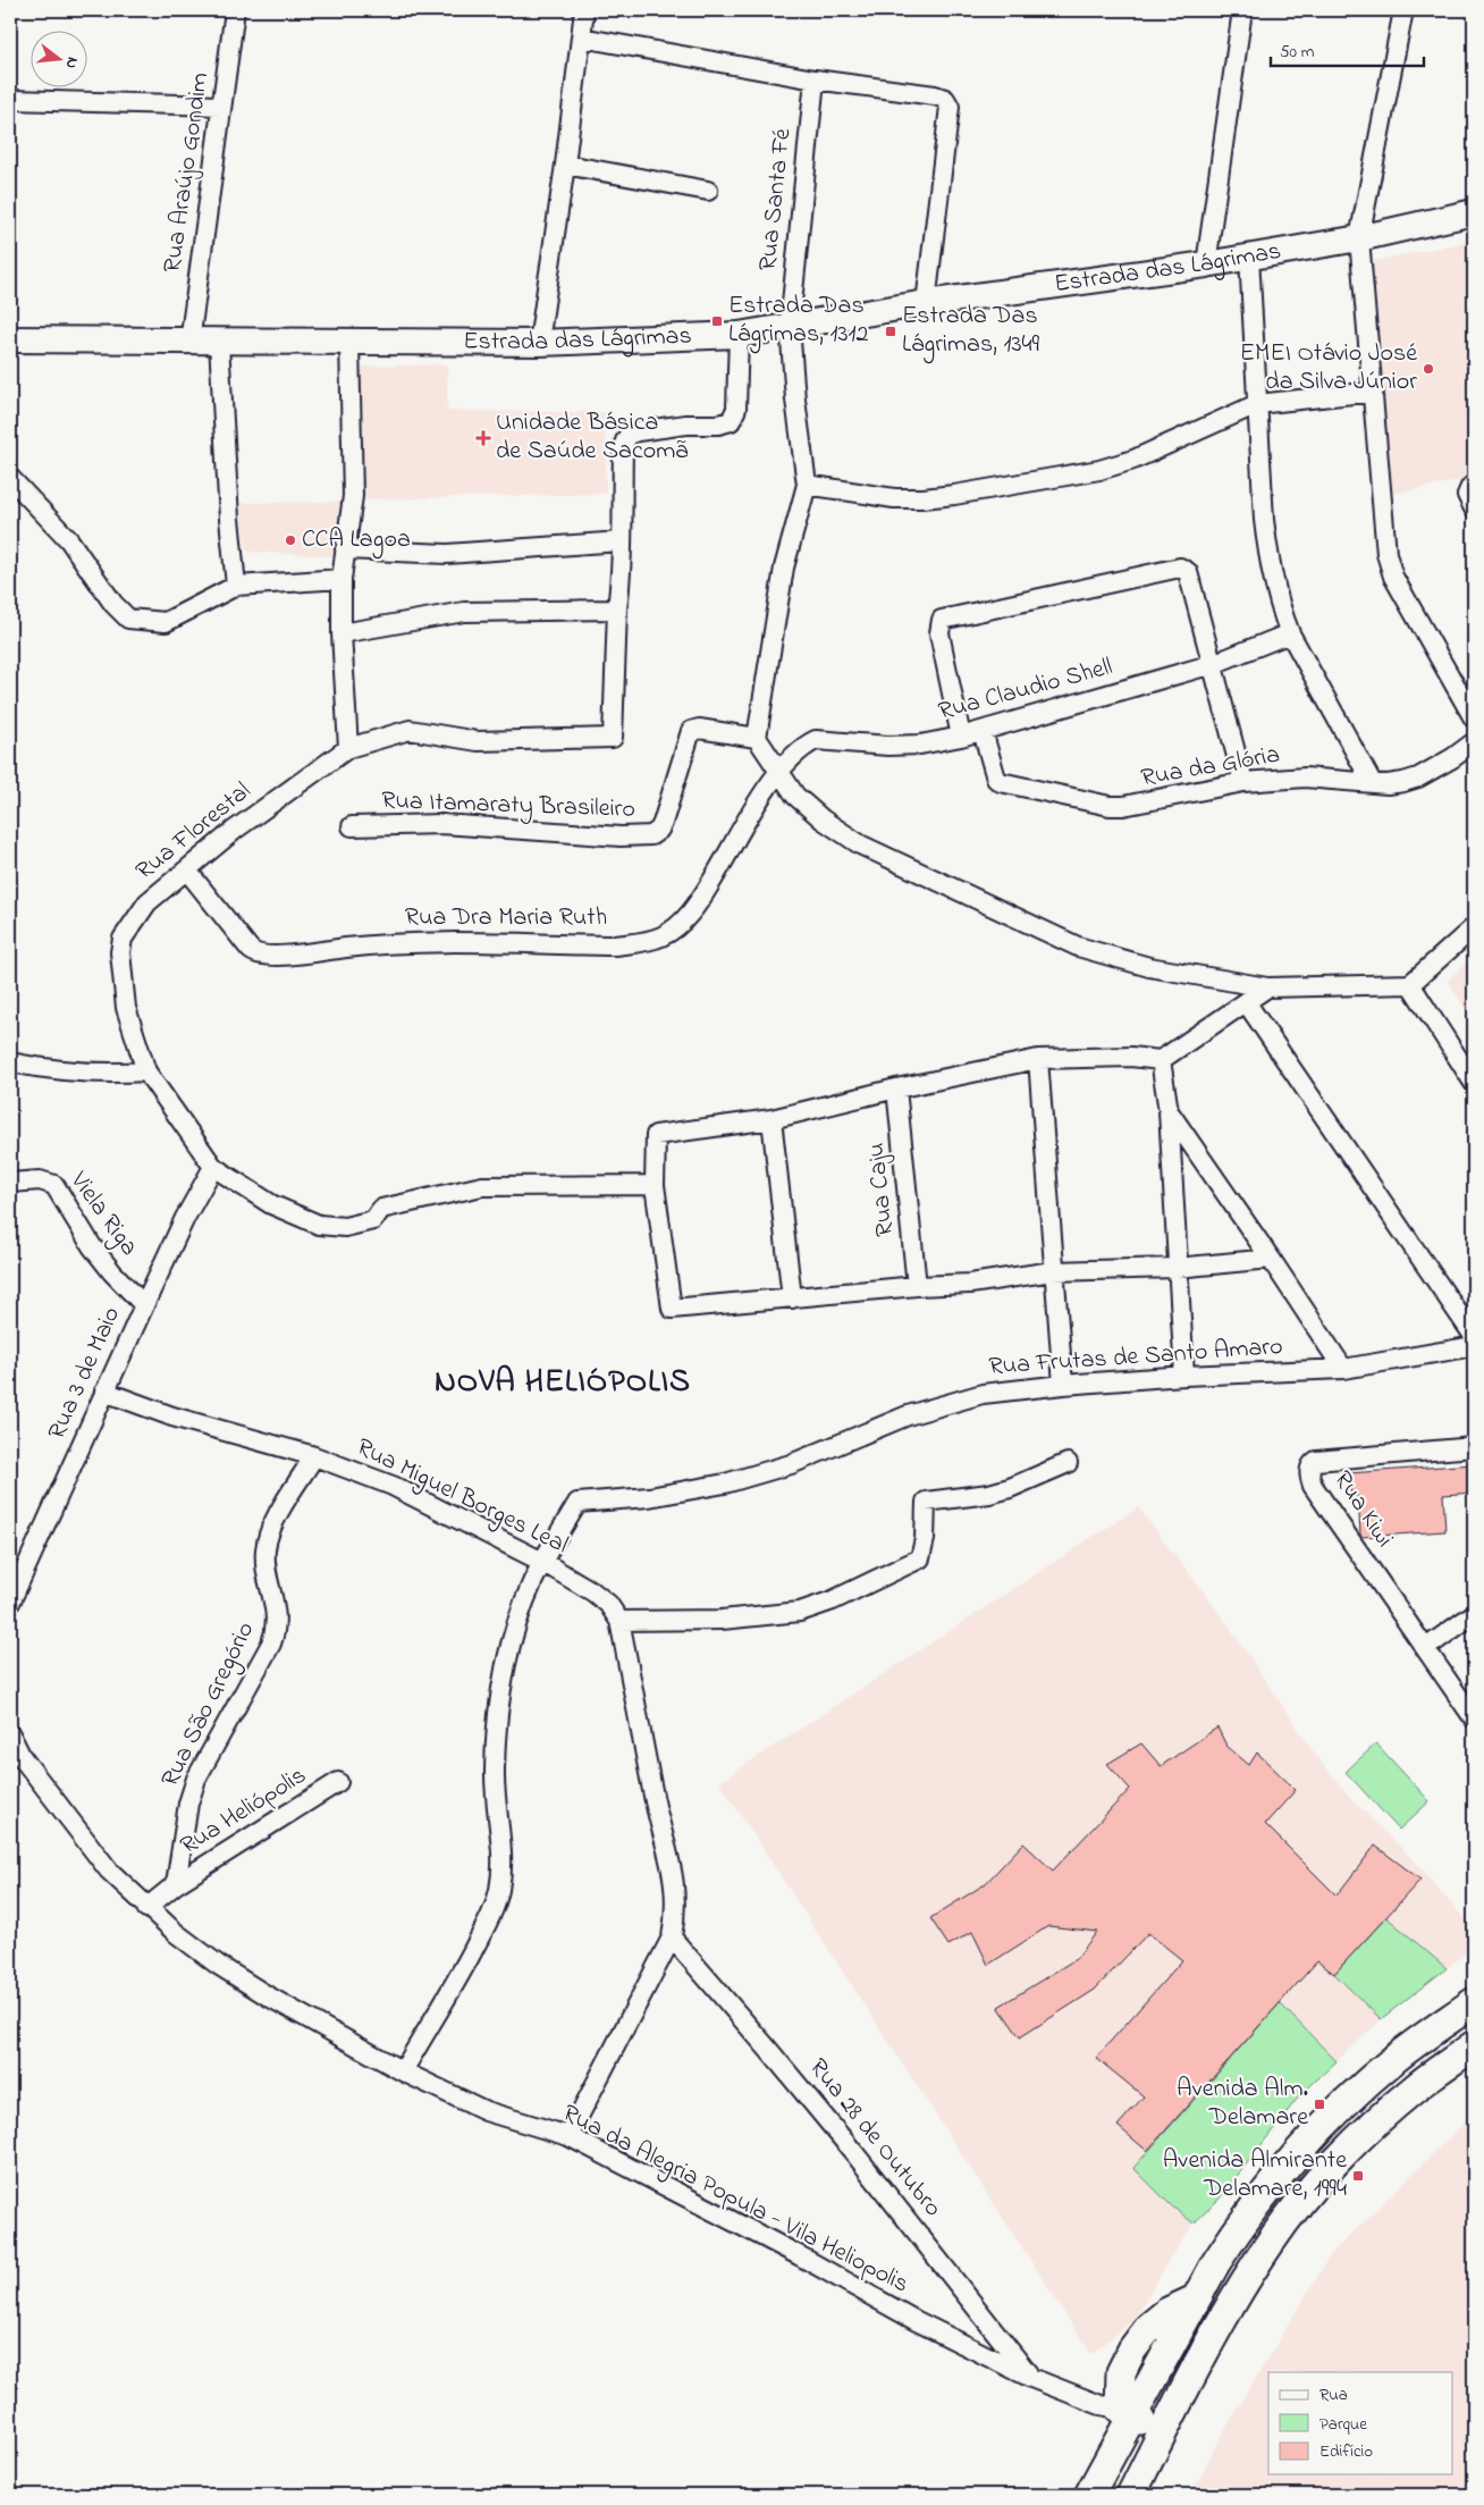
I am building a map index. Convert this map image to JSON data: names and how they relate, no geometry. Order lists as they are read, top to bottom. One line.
{"streets":{"main road":["Estrada das Lágrimas"],"street":["Rua Araújo Gondim","Rua Santa Fé","Rua Claudio Shell","Rua da Glória","Rua Itamaraty Brasileiro","Rua Florestal","Rua Dra Maria Ruth","Rua Caju","Viela Riga","Rua Frutas de Santo Amaro","Rua 3 de Maio","Rua Miguel Borges Leal","Rua Kiwi","Rua São Gregório","Rua Heliópolis","Rua 28 de Outubro","Rua da Alegria Popula - Vila Heliopolis"]},"crossings":[["Rua Araújo Gondim","Estrada das Lágrimas"],["Rua Santa Fé","Estrada das Lágrimas"],["Rua Claudio Shell","Rua da Glória"],["Rua Claudio Shell","Rua Dra Maria Ruth"],["Rua Florestal","Rua Dra Maria Ruth"],["Rua Florestal","Rua 3 de Maio"],["Viela Riga","Rua 3 de Maio"],["Rua Frutas de Santo Amaro","Rua Miguel Borges Leal"],["Rua 3 de Maio","Rua Miguel Borges Leal"],["Rua Miguel Borges Leal","Rua São Gregório"],["Rua São Gregório","Rua Heliópolis"],["Rua 28 de Outubro","Rua da Alegria Popula - Vila Heliopolis"]],"districts":["NOVA HELIÓPOLIS"],"places":{"transit":["Estrada Das Lágrimas, 1312","Estrada Das Lágrimas, 1349","Avenida Alm. Delamare","Avenida Almirante Delamare, 1994"],"other":["EMEI Otávio José da Silva Júnior","CCA Lagoa"],"health":["Unidade Básica de Saúde Sacomã"]},"legend":["Rua","Parque","Edifício"],"scale_bar":"50 m","north":"right"}
